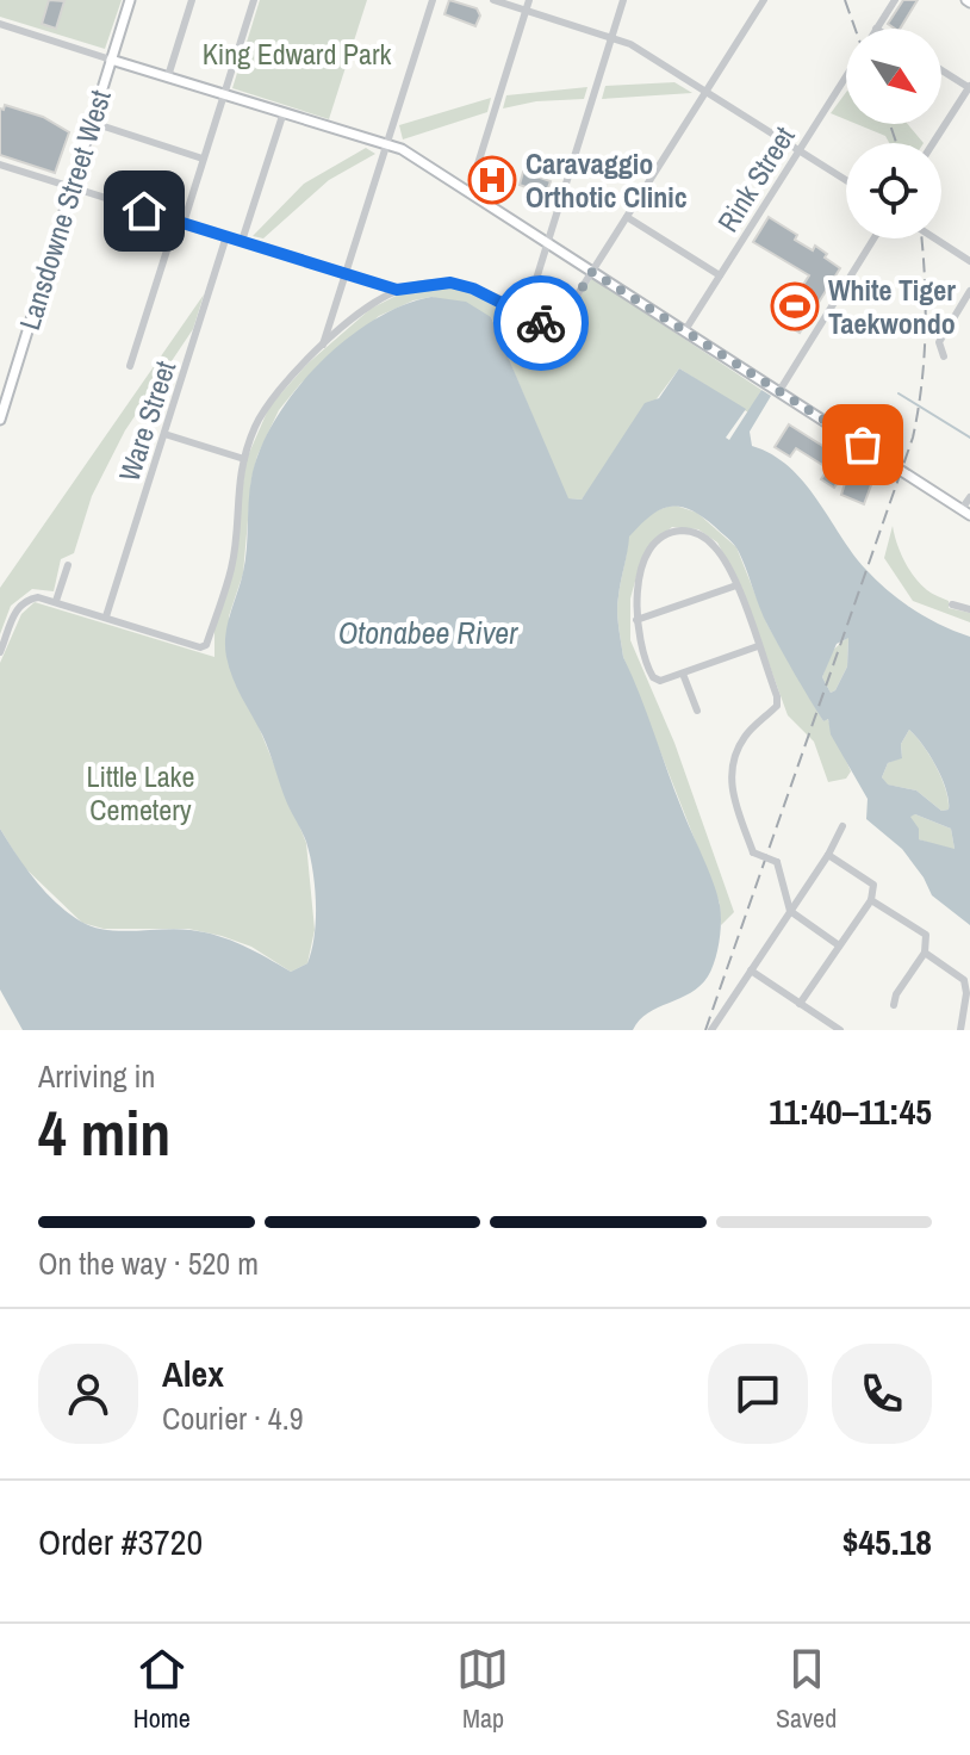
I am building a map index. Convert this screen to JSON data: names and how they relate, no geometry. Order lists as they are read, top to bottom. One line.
{"streets":{"main road":["Lansdowne Street West"],"street":["Rink Street","Ware Street"]},"water":["Otonabee River"],"parks":["King Edward Park","Little Lake Cemetery"],"places":{"hospital":["Caravaggio Orthotic Clinic"],"sports":["White Tiger Taekwondo"]},"north":"bottom right","page":{"heading":["4 min","Arriving in","11:40–11:45"],"panel":["Alex","Courier · 4.9","Order #3720","$45.18"],"bar":"On the way · 520 m","tabs":["Home","Map","Saved"]}}
